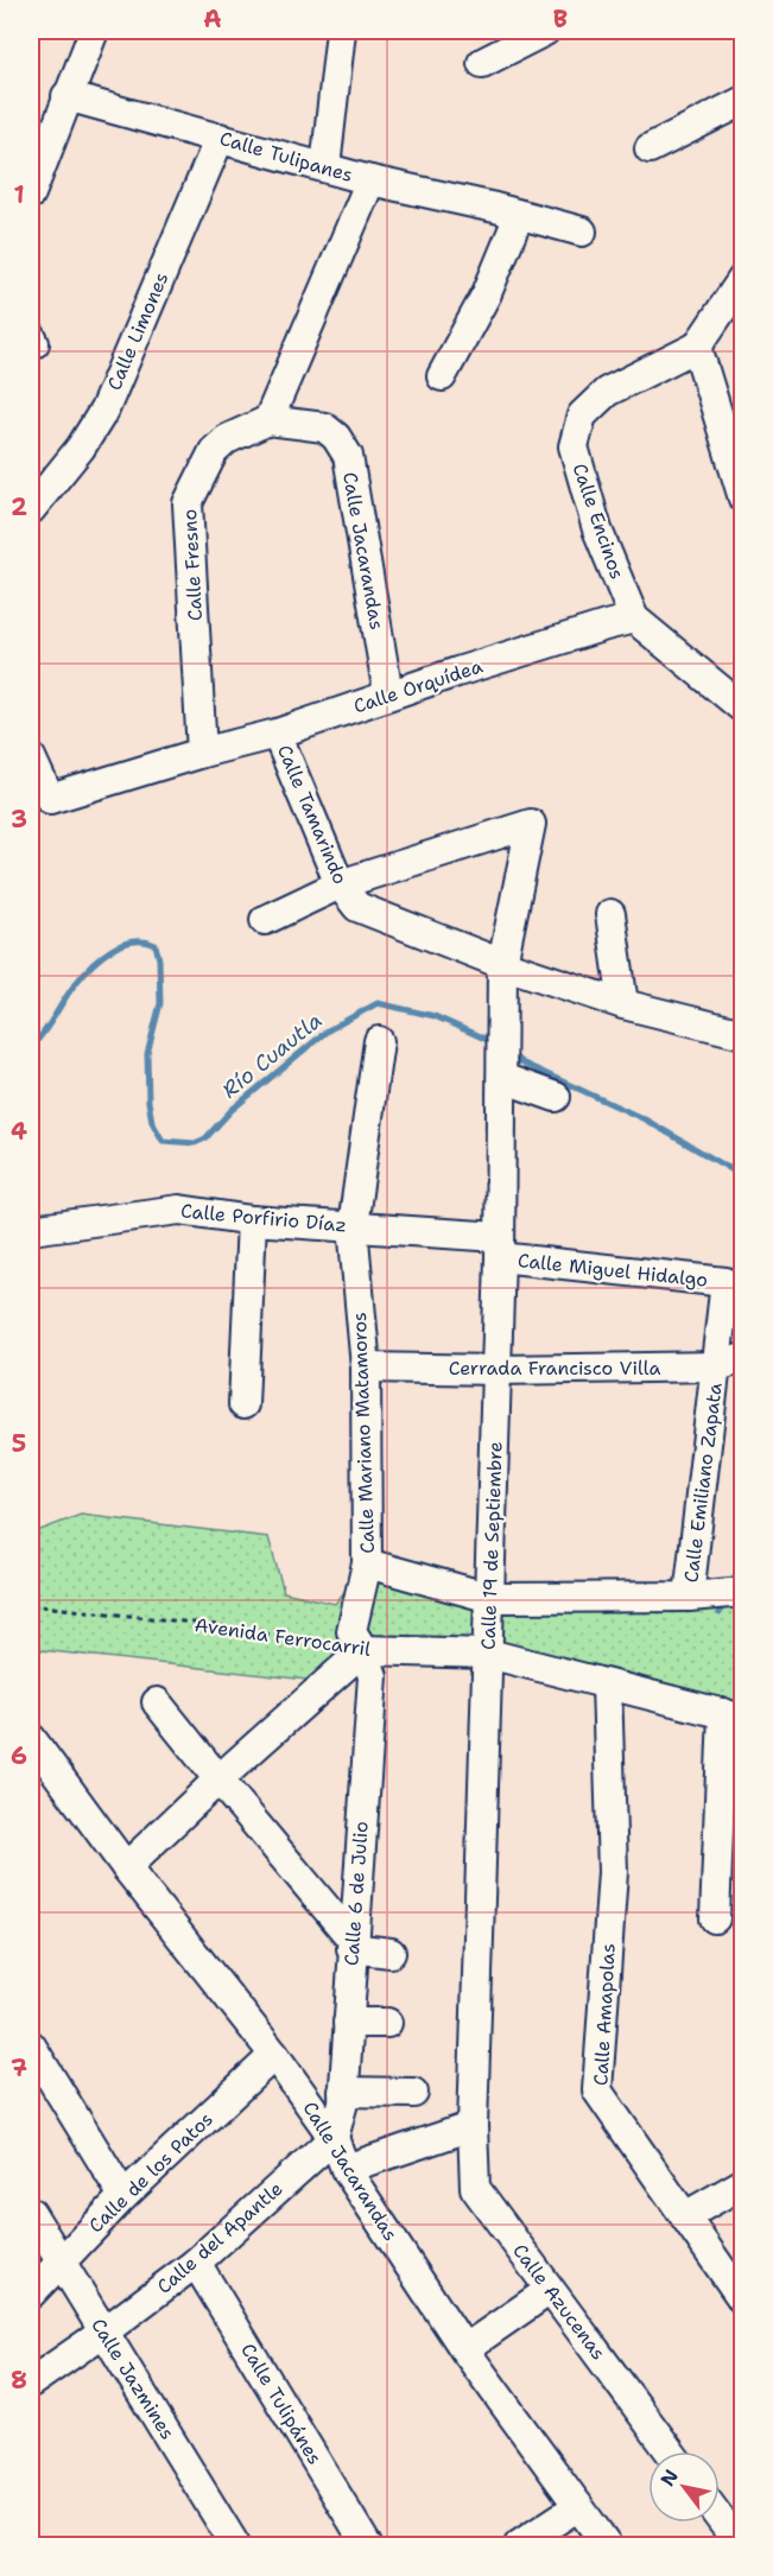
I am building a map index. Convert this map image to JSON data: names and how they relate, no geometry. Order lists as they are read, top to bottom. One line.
{"streets":{"street":["Calle Tulipanes","Calle Limones","Calle Encinos","Calle Jacarandas","Calle Fresno","Calle Orquídea","Calle Tamarindo","Calle Porfirio Díaz","Calle Miguel Hidalgo","Cerrada Francisco Villa","Calle Mariano Matamoros","Calle Emiliano Zapata","Calle 19 de Septiembre","Avenida Ferrocarril","Calle 6 de Julio","Calle Amapolas","Calle de los Patos","Calle del Apantle","Calle Azucenas","Calle Jazmines","Calle Tulipánes"]},"crossings":[["Calle Tulipanes","Calle Limones"],["Calle Encinos","Calle Orquídea"],["Calle Jacarandas","Calle Fresno"],["Calle Jacarandas","Calle Orquídea"],["Calle Jacarandas","Calle 6 de Julio"],["Calle Jacarandas","Calle de los Patos"],["Calle Jacarandas","Calle del Apantle"],["Calle Fresno","Calle Orquídea"],["Calle Orquídea","Calle Tamarindo"],["Calle Tamarindo","Calle 19 de Septiembre"],["Calle Porfirio Díaz","Calle Miguel Hidalgo"],["Calle Porfirio Díaz","Calle Mariano Matamoros"],["Calle Porfirio Díaz","Calle 19 de Septiembre"],["Calle Miguel Hidalgo","Calle Emiliano Zapata"],["Calle Miguel Hidalgo","Calle 19 de Septiembre"],["Cerrada Francisco Villa","Calle Mariano Matamoros"],["Cerrada Francisco Villa","Calle Emiliano Zapata"],["Cerrada Francisco Villa","Calle 19 de Septiembre"],["Calle Mariano Matamoros","Avenida Ferrocarril"],["Calle Mariano Matamoros","Calle 6 de Julio"],["Calle 19 de Septiembre","Avenida Ferrocarril"],["Calle 19 de Septiembre","Calle Azucenas"],["Avenida Ferrocarril","Calle 6 de Julio"],["Avenida Ferrocarril","Calle Amapolas"],["Calle 6 de Julio","Calle del Apantle"],["Calle de los Patos","Calle Jazmines"],["Calle del Apantle","Calle Jazmines"],["Calle del Apantle","Calle Tulipánes"]],"water":["Río Cuautla"],"north":"top left","grid":{"columns":["A","B"],"rows":["1","2","3","4","5","6","7","8"]}}
